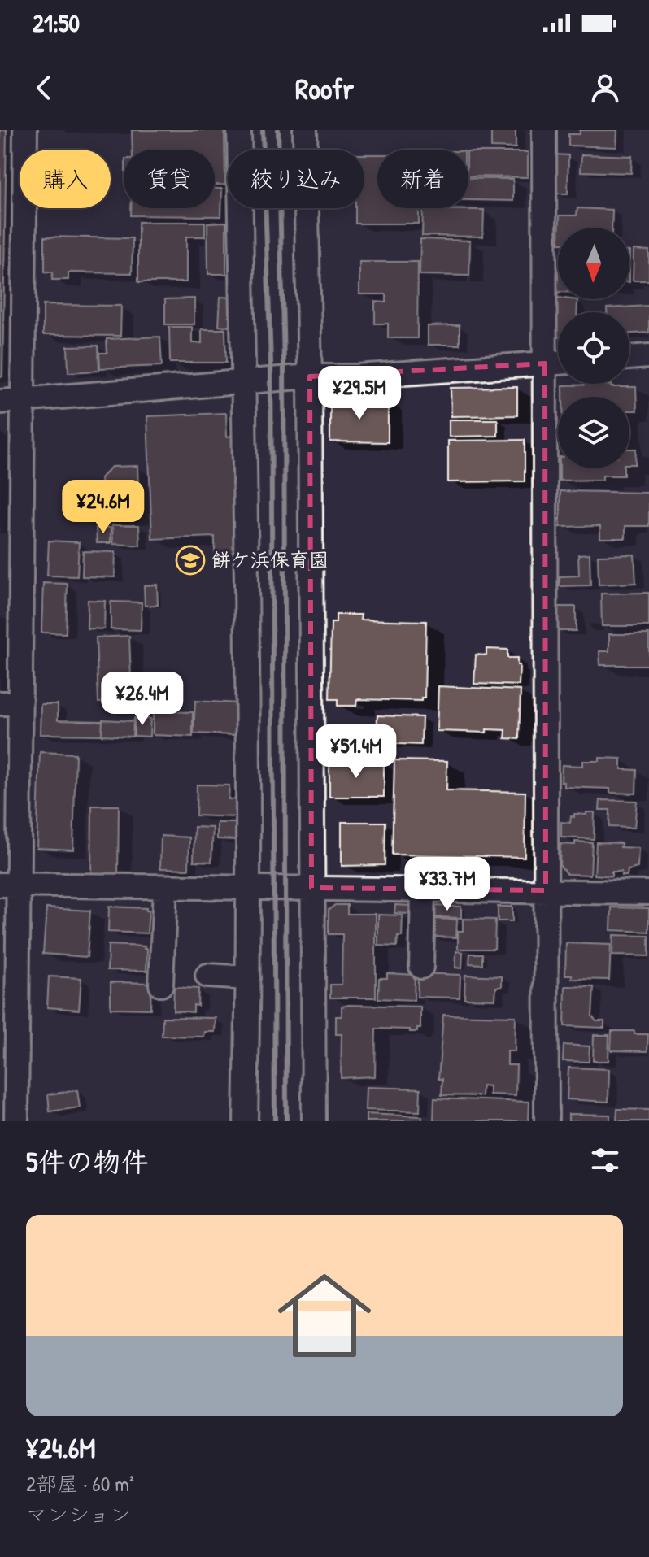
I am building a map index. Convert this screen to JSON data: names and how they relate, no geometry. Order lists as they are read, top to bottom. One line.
{"places":{"school or university":["餅ケ浜保育園"]},"north":"bottom","page":{"status":"21:50","header":"Roofr","chip":["購入","賃貸","絞り込み","新着"],"price":["¥29.5M","¥24.6M","¥26.4M","¥51.4M","¥33.7M"],"heading":"5件の物件","list":[{"name":"¥24.6M","note":"2部屋 · 60 m² · マンション"}]}}
